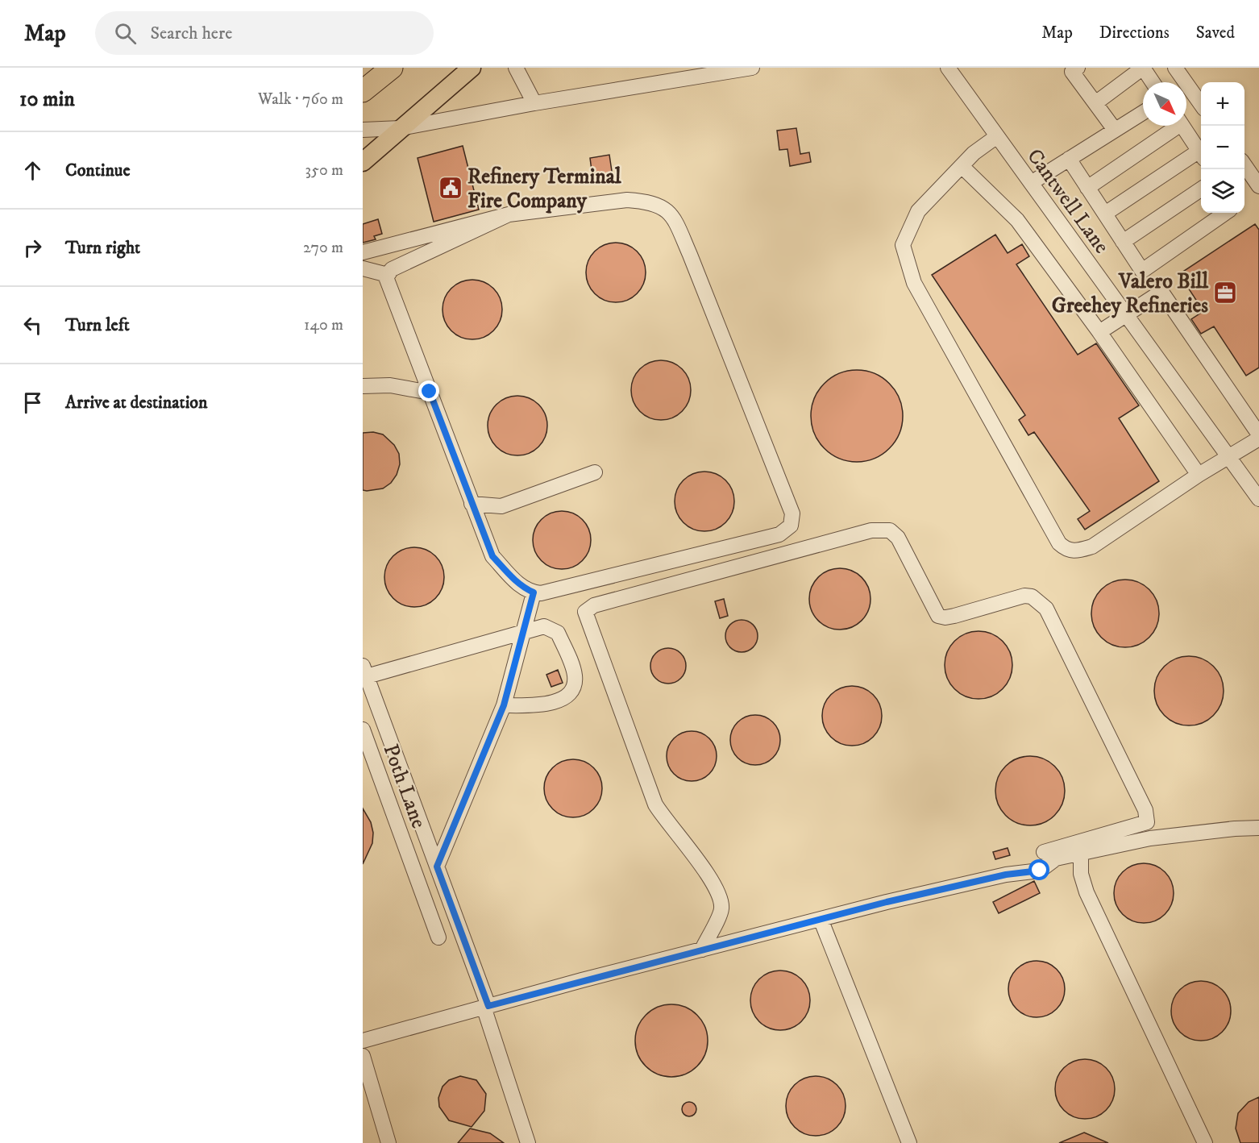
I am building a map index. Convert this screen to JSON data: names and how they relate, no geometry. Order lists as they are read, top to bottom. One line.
{"streets":{"street":["Cantwell Lane","Poth Lane"]},"places":{"public building":["Refinery Terminal Fire Company"],"office":["Valero Bill Greehey Refineries"]},"north":"bottom right","page":{"header":"Map","search":"Search here","nav":["Map","Directions","Saved"],"heading":["10 min","Walk · 760 m"],"map_buttons":["+","−"],"list":[["Continue","350 m"],["Turn right","270 m"],["Turn left","140 m"],"Arrive at destination"]}}
